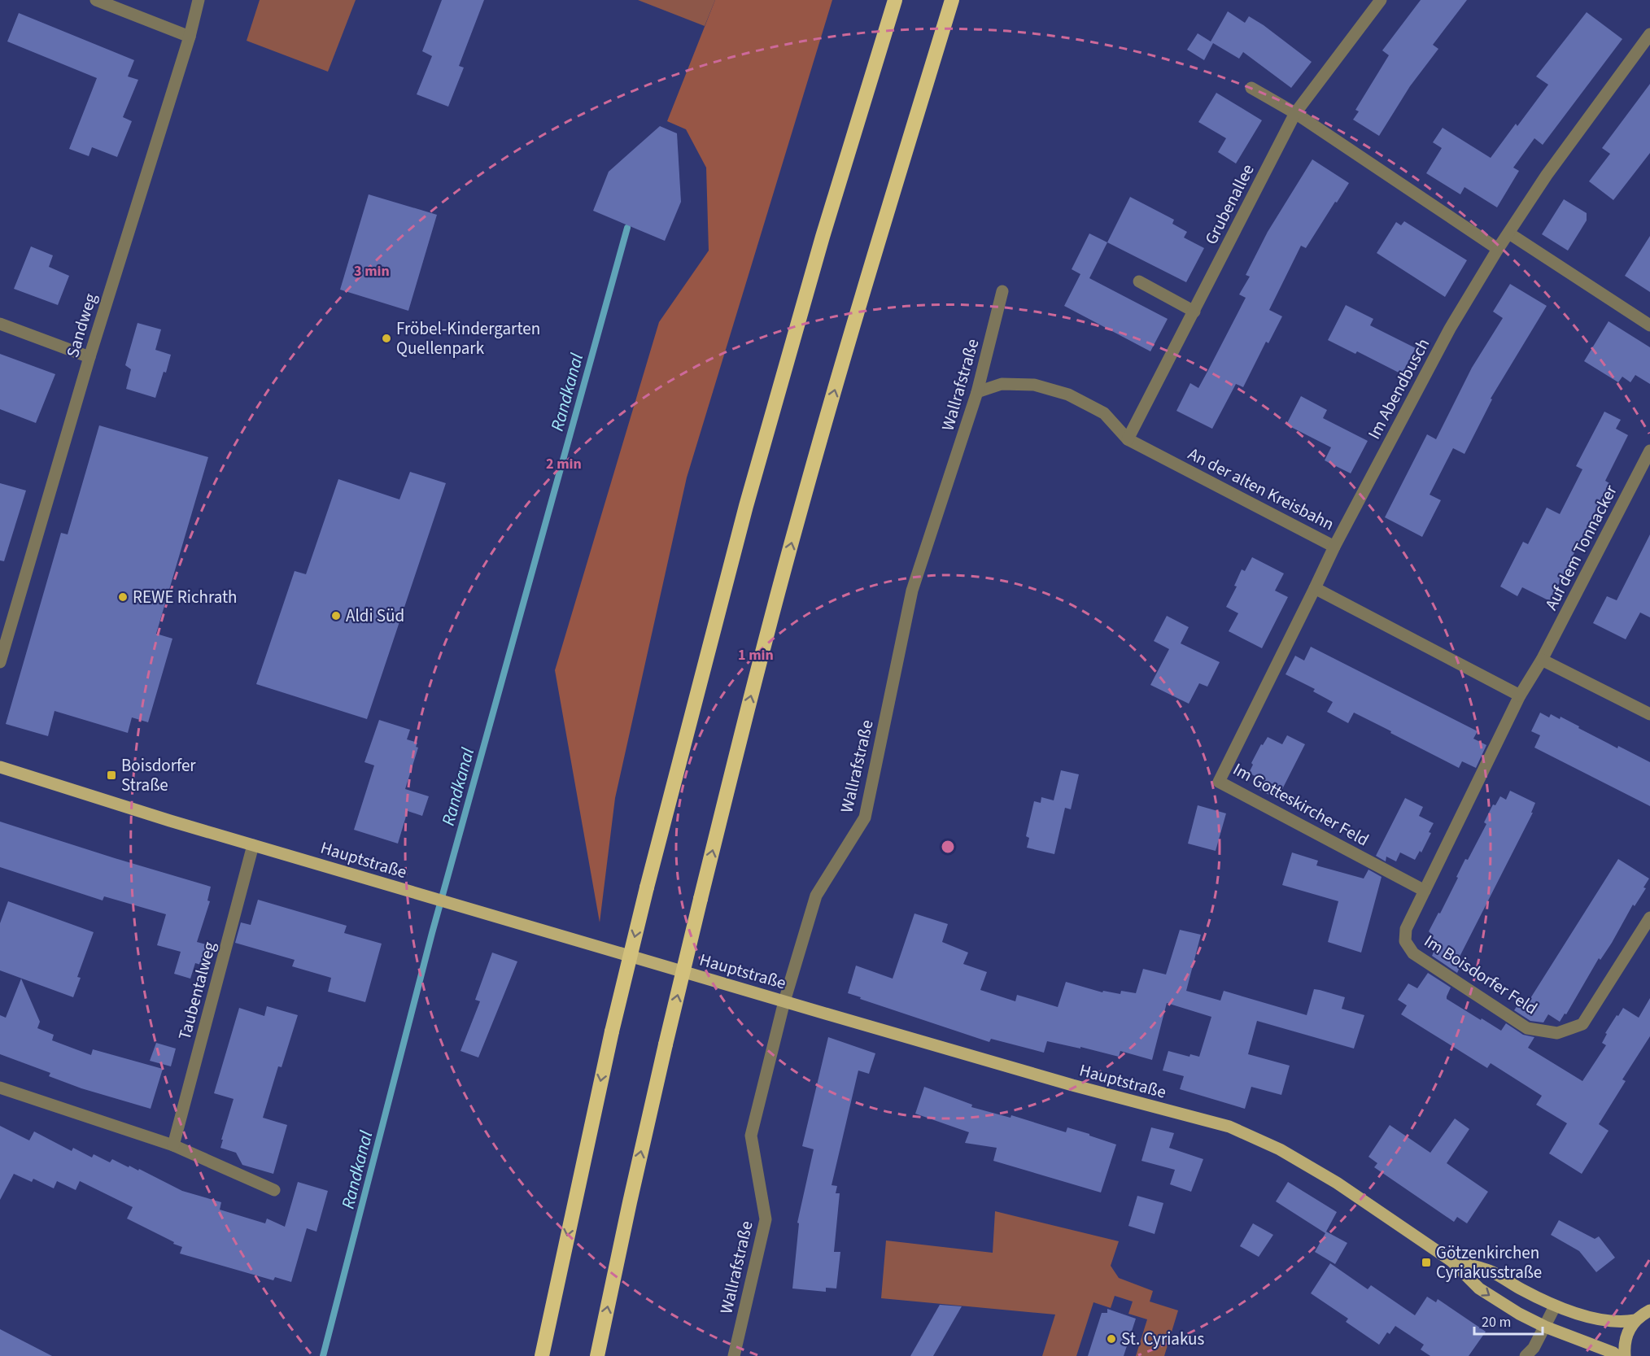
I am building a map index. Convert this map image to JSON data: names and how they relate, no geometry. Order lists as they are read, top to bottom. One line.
{"streets":{"main road":["Hauptstraße"],"street":["Grubenallee","Sandweg","Wallrafstraße","Im Abendbusch","An der alten Kreisbahn","Auf dem Tonnacker","Im Gotteskircher Feld","Im Boisdorfer Feld","Taubentalweg"]},"crossings":[["Grubenallee","An der alten Kreisbahn"],["Wallrafstraße","An der alten Kreisbahn"],["Wallrafstraße","Hauptstraße"],["Im Abendbusch","An der alten Kreisbahn"],["An der alten Kreisbahn","Im Gotteskircher Feld"],["Auf dem Tonnacker","Im Boisdorfer Feld"],["Im Gotteskircher Feld","Im Boisdorfer Feld"],["Hauptstraße","Taubentalweg"]],"water":["Randkanal"],"places":{"other":["Fröbel-Kindergarten Quellenpark","REWE Richrath","Aldi Süd","St. Cyriakus"],"transit":["Boisdorfer Straße","Götzenkirchen Cyriakusstraße"]},"scale_bar":"20 m","rings":["3 min","2 min","1 min"]}
